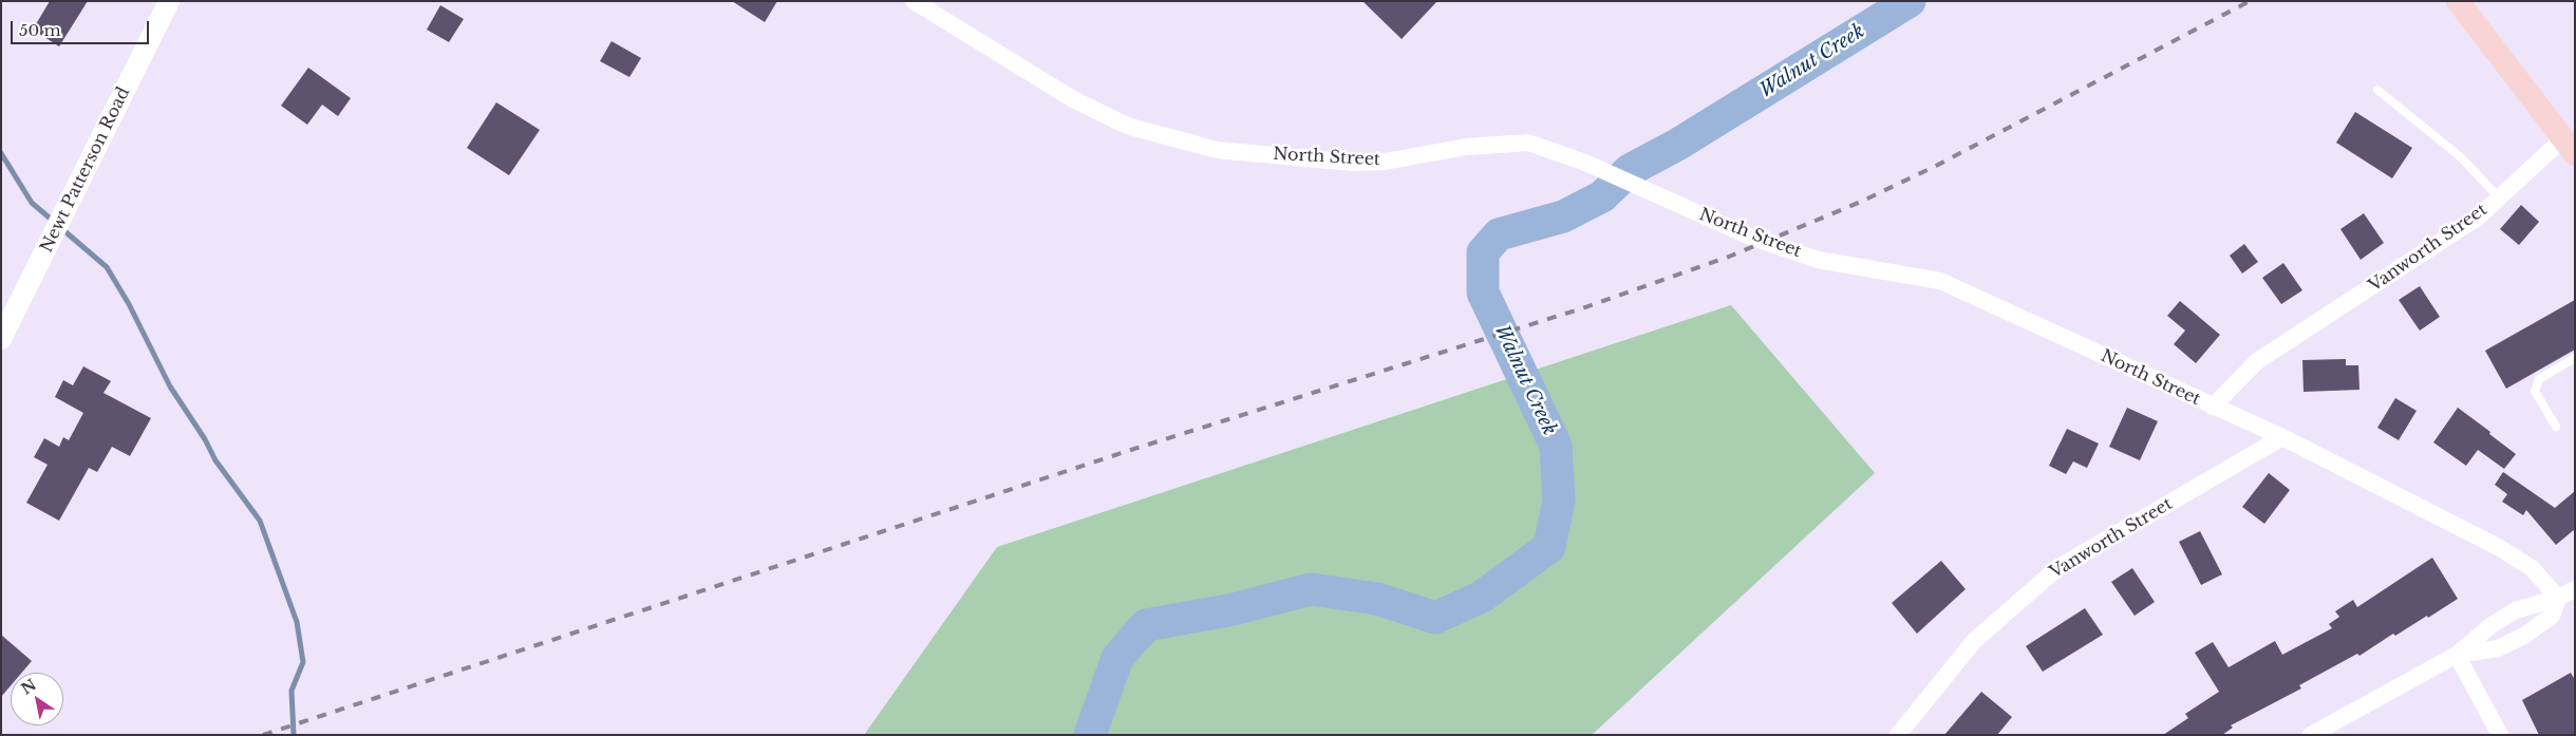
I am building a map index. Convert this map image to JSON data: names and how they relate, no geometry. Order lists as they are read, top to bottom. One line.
{"streets":{"street":["North Street","Newt Patterson Road","Vanworth Street"]},"crossings":[["North Street","Vanworth Street"]],"water":["Walnut Creek"],"scale_bar":"50 m","north":"top left"}
